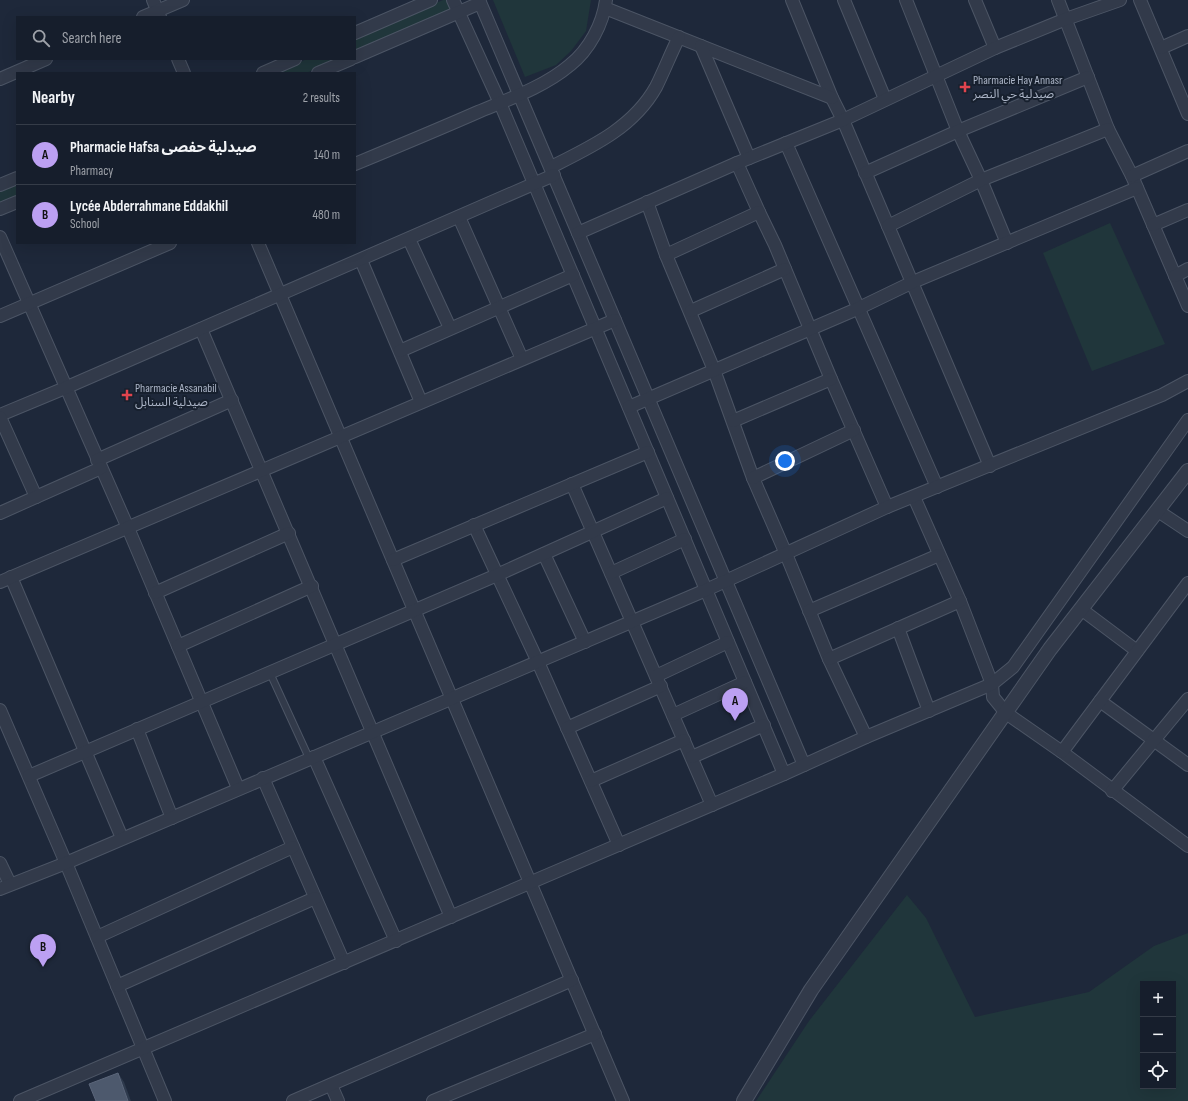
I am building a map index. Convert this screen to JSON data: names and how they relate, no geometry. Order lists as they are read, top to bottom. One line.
{"places":{"health":["Pharmacie Hay Annasr صيدلية حي النصر","Pharmacie Assanabil صيدلية السنابل"]},"page":{"search":"Search here","heading":["Nearby","2 results"],"list":[{"mark":"A","name":"Pharmacie Hafsa صيدلية حفصى","note":"Pharmacy","value":"140 m"},{"mark":"B","name":"Lycée Abderrahmane Eddakhil","note":"School","value":"480 m"}],"pins":["A","B"],"map_buttons":["+","−"]}}
